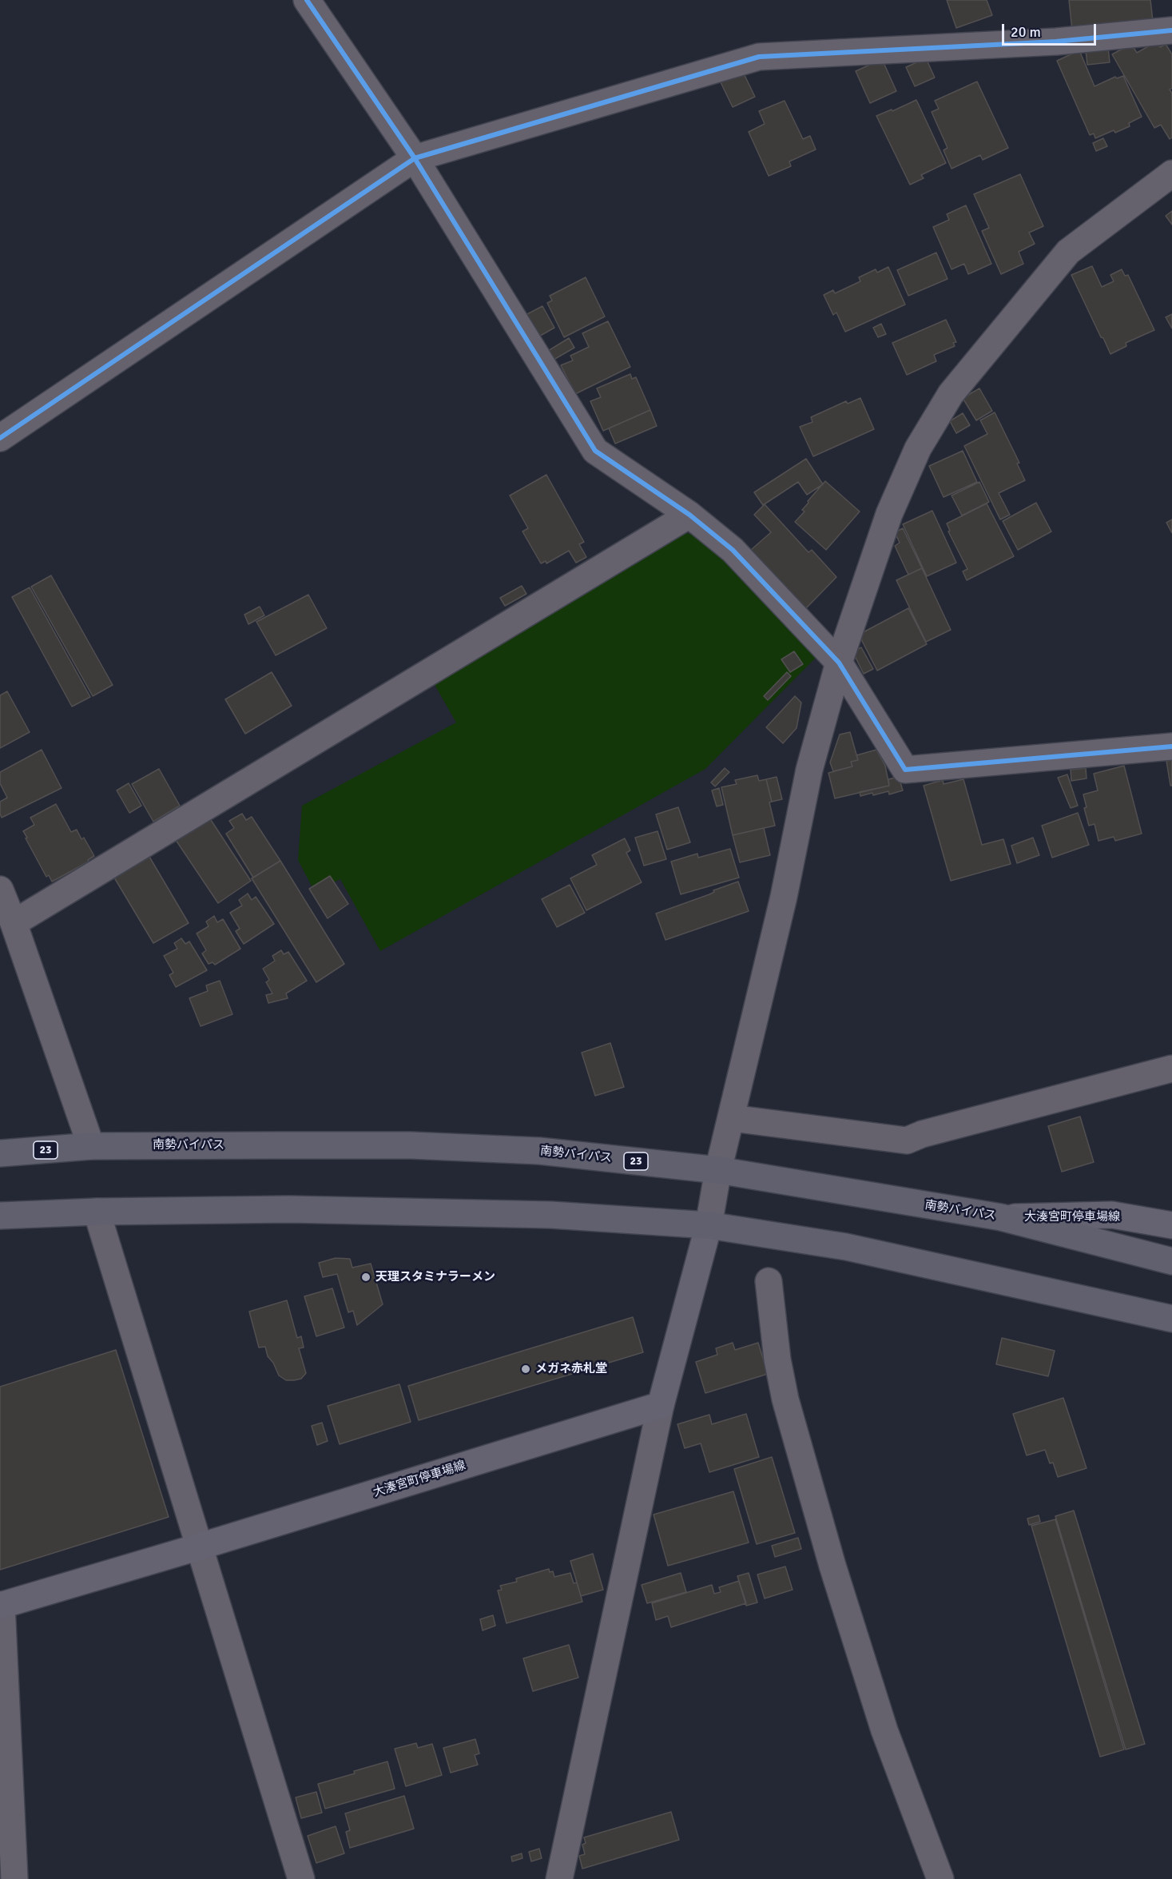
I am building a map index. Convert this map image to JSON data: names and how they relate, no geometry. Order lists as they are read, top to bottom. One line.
{"streets":{"highway":["南勢バイパス","23"],"main road":["大湊宮町停車場線"]},"crossings":[["南勢バイパス","大湊宮町停車場線"]],"places":["天理スタミナラーメン","メガネ赤札堂"],"scale_bar":"20 m"}
